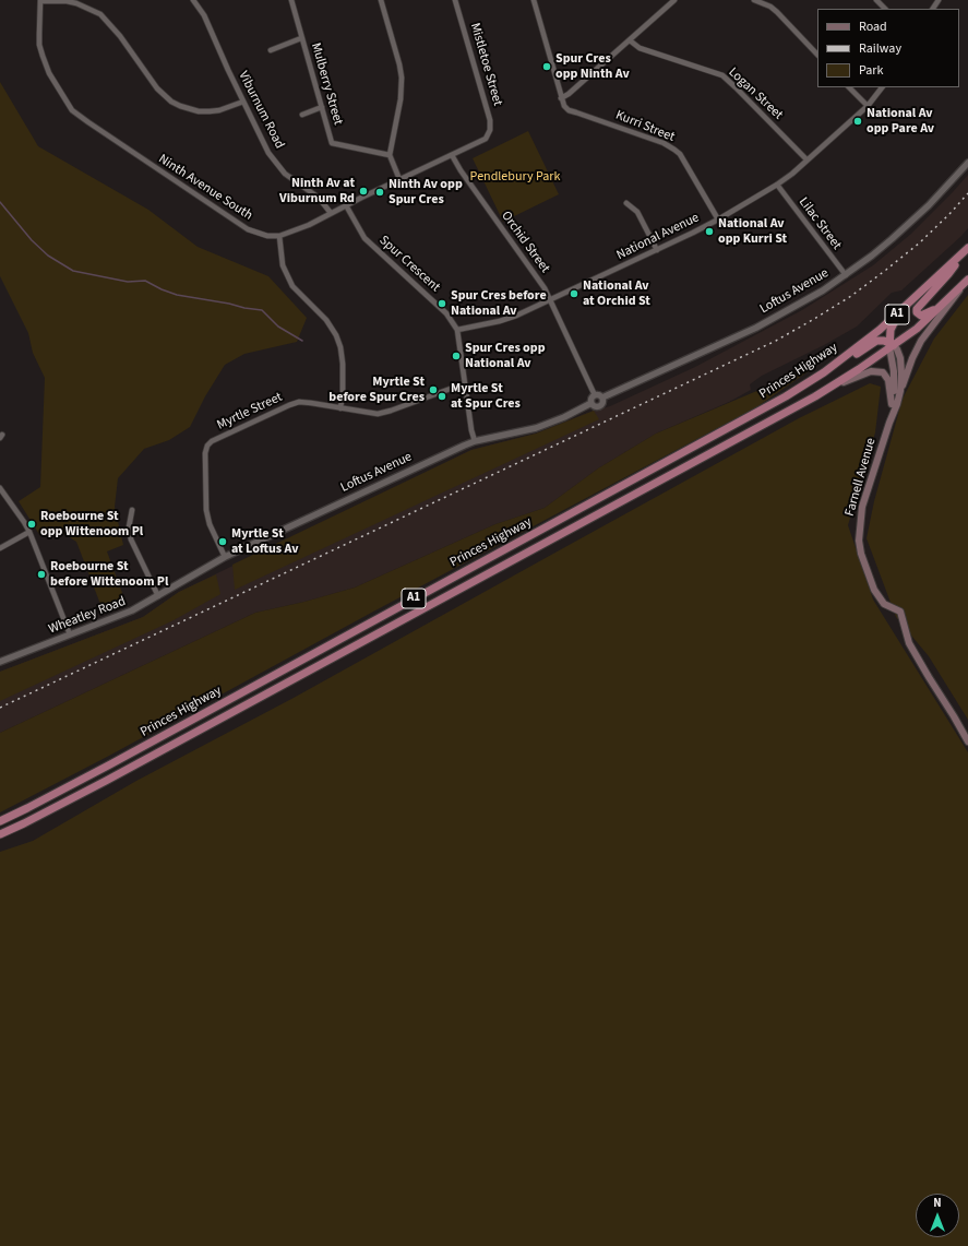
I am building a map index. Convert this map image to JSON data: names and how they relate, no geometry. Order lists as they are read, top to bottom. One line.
{"streets":{"highway":["A1","Princes Highway"],"main road":["Farnell Avenue"],"street":["Mistletoe Street","Mulberry Street","Logan Street","Viburnum Road","Kurri Street","Ninth Avenue South","Lilac Street","National Avenue","Orchid Street","Spur Crescent","Loftus Avenue","Myrtle Street","Wheatley Road"]},"crossings":[["Mistletoe Street","Orchid Street"],["Logan Street","National Avenue"],["Kurri Street","National Avenue"],["Lilac Street","National Avenue"],["Lilac Street","Loftus Avenue"],["National Avenue","Orchid Street"],["National Avenue","Spur Crescent"],["Orchid Street","Loftus Avenue"],["Spur Crescent","Loftus Avenue"],["Spur Crescent","Myrtle Street"],["Loftus Avenue","Myrtle Street"],["Loftus Avenue","Wheatley Road"],["Princes Highway","Farnell Avenue"]],"parks":["Pendlebury Park"],"places":["Spur Cres opp Ninth Av","National Av opp Pare Av","Ninth Av at Viburnum Rd","Ninth Av opp Spur Cres","National Av opp Kurri St","National Av at Orchid St","Spur Cres before National Av","Spur Cres opp National Av","Myrtle St before Spur Cres","Myrtle St at Spur Cres","Roebourne St opp Wittenoom Pl","Myrtle St at Loftus Av","Roebourne St before Wittenoom Pl"],"legend":["Road","Railway","Park"],"north":"top"}
